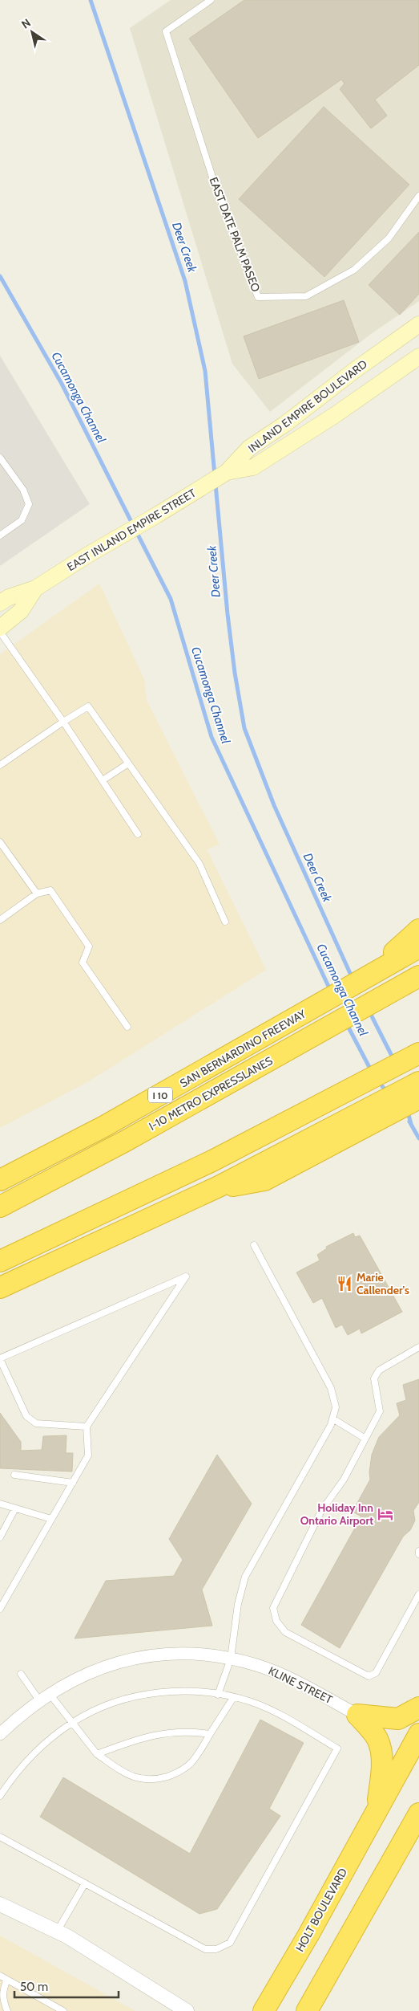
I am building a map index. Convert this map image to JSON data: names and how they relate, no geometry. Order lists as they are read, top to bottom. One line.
{"streets":{"highway":["SAN BERNARDINO FREEWAY","I-10 METRO EXPRESSLANES","I 10","HOLT BOULEVARD"],"main road":["INLAND EMPIRE BOULEVARD","EAST INLAND EMPIRE STREET"],"street":["KLINE STREET"],"lane":["EAST DATE PALM PASEO"]},"crossings":[["INLAND EMPIRE BOULEVARD","EAST INLAND EMPIRE STREET"]],"water":["Deer Creek","Cucamonga Channel"],"places":{"restaurant":["Marie Callender's"],"hotel":["Holiday Inn Ontario Airport"]},"scale_bar":"50 m","north":"top left"}
